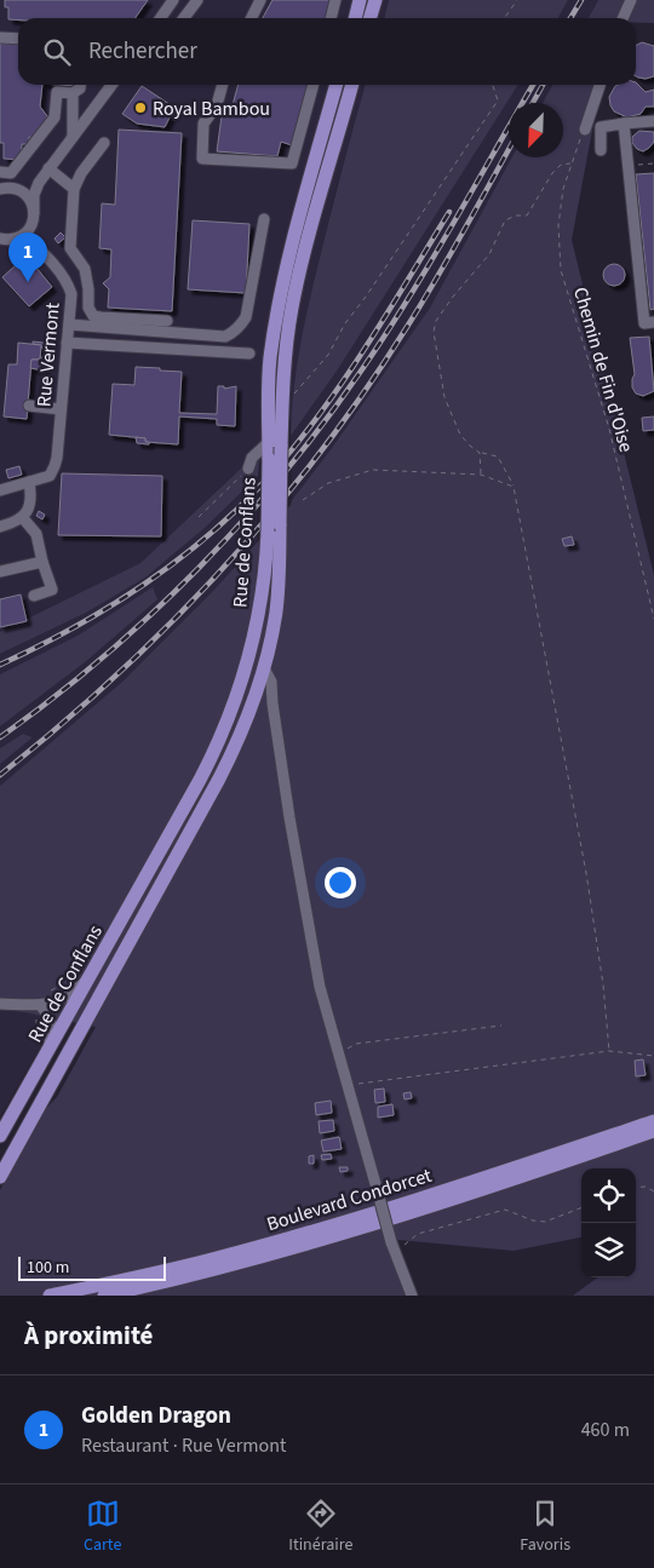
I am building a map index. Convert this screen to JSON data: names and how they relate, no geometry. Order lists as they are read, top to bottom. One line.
{"streets":{"main road":["Rue de Conflans","Boulevard Condorcet"],"street":["Rue Vermont"],"path":["Chemin de Fin d'Oise"]},"places":["Royal Bambou"],"scale_bar":"100 m","north":"bottom left","page":{"search":"Rechercher","pins":"1","scale":"100 m","heading":"À proximité","list":[{"mark":"1","name":"Golden Dragon","note":"Restaurant · Rue Vermont","value":"460 m"}],"nav":["Carte","Itinéraire","Favoris"]}}
